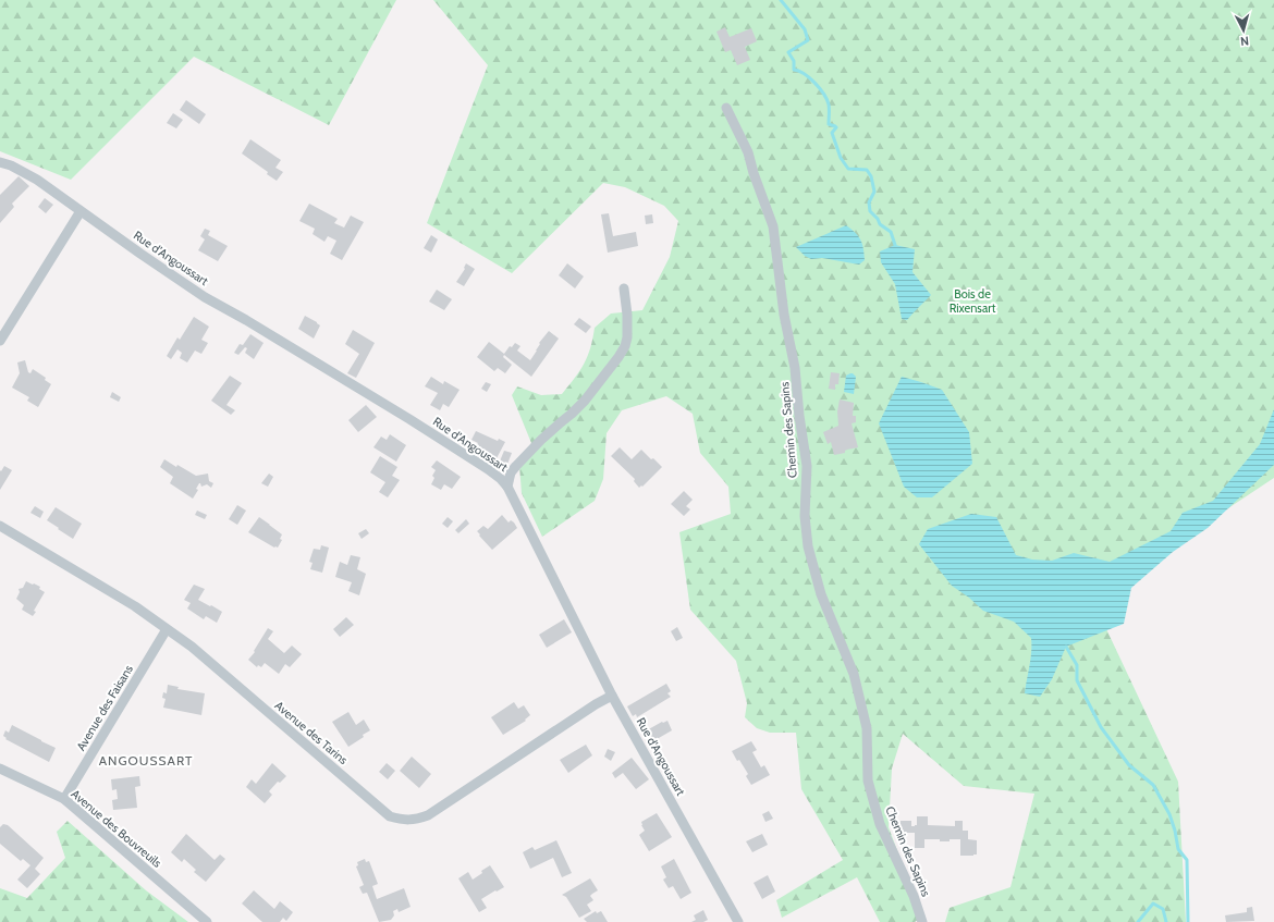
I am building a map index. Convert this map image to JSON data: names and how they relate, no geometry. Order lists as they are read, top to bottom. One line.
{"streets":{"street":["Rue d'Angoussart","Chemin des Sapins","Avenue des Faisans","Avenue des Tarins","Avenue des Bouvreuils"]},"crossings":[["Rue d'Angoussart","Avenue des Tarins"],["Avenue des Faisans","Avenue des Tarins"],["Avenue des Faisans","Avenue des Bouvreuils"]],"districts":["ANGOUSSART"],"parks":["Bois de Rixensart"],"north":"bottom"}
